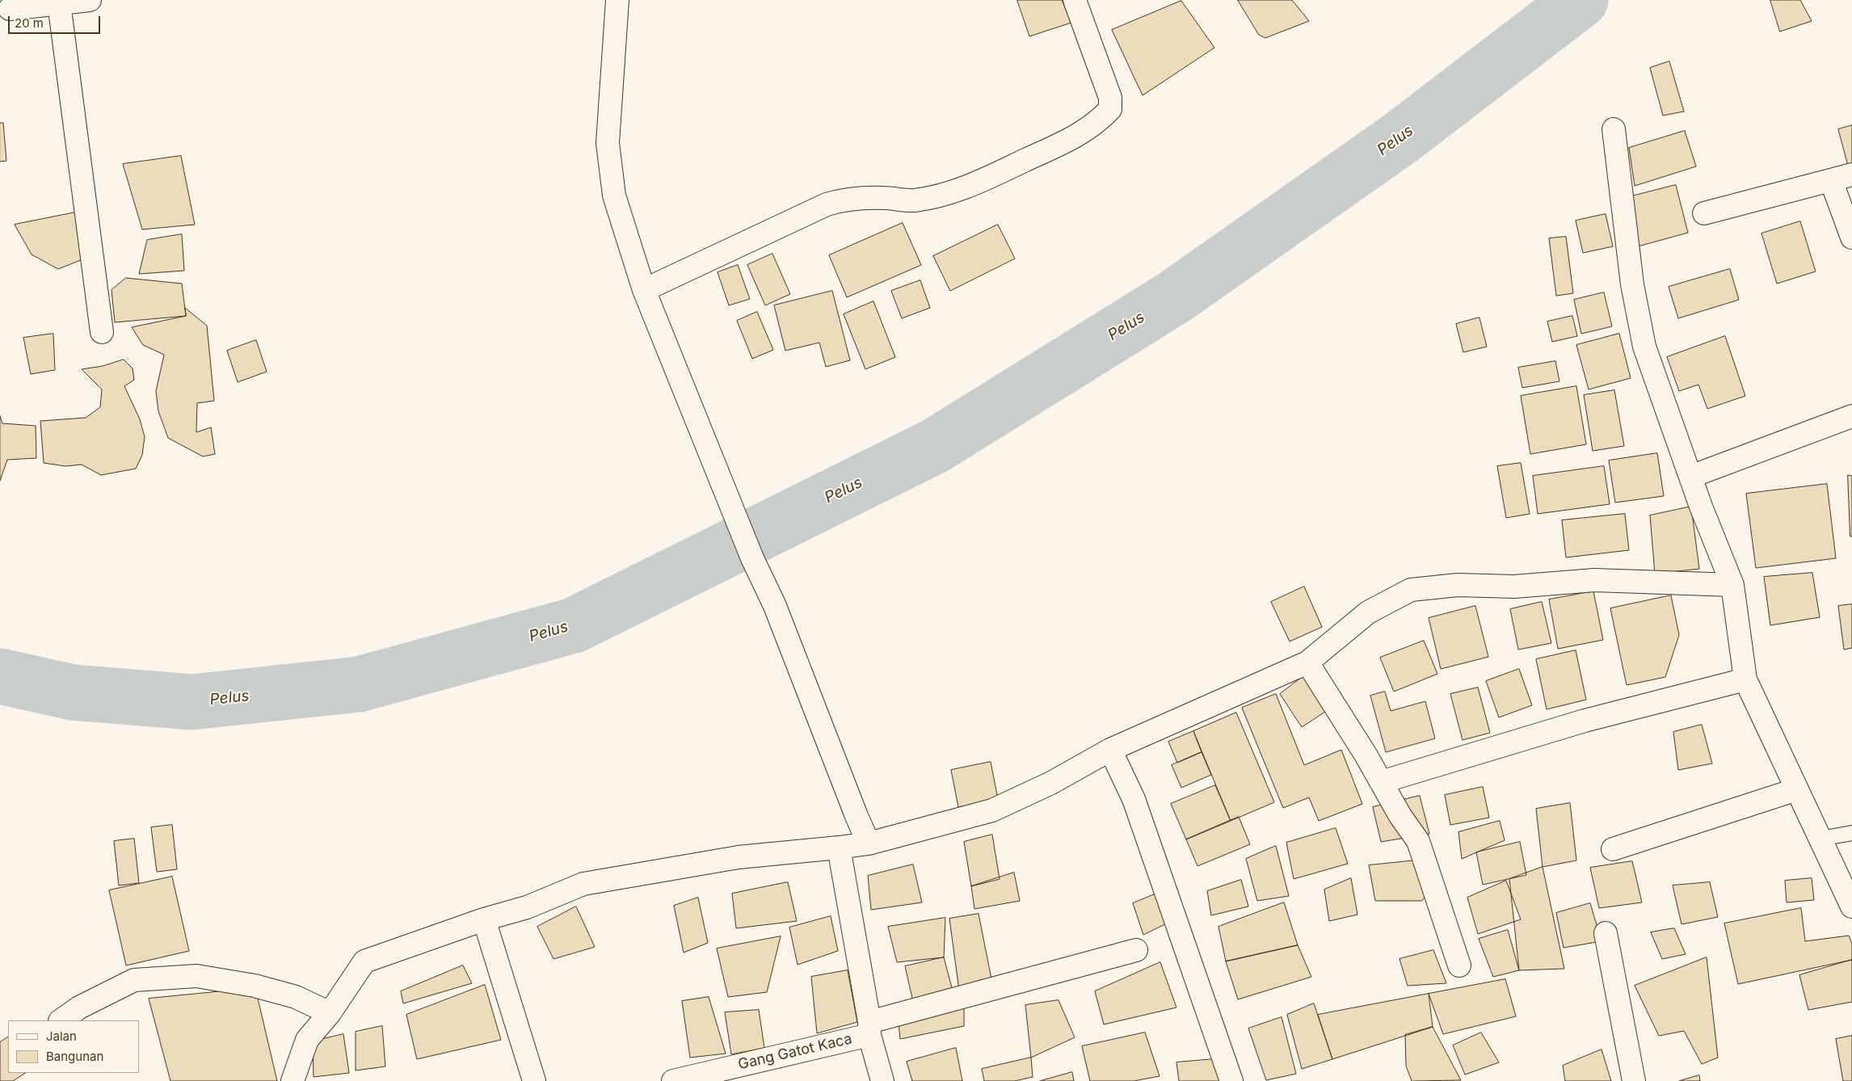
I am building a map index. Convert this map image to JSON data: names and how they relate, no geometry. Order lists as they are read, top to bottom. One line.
{"streets":{"street":["Gang Gatot Kaca"]},"water":["Pelus"],"legend":["Jalan","Bangunan"],"scale_bar":"20 m"}
